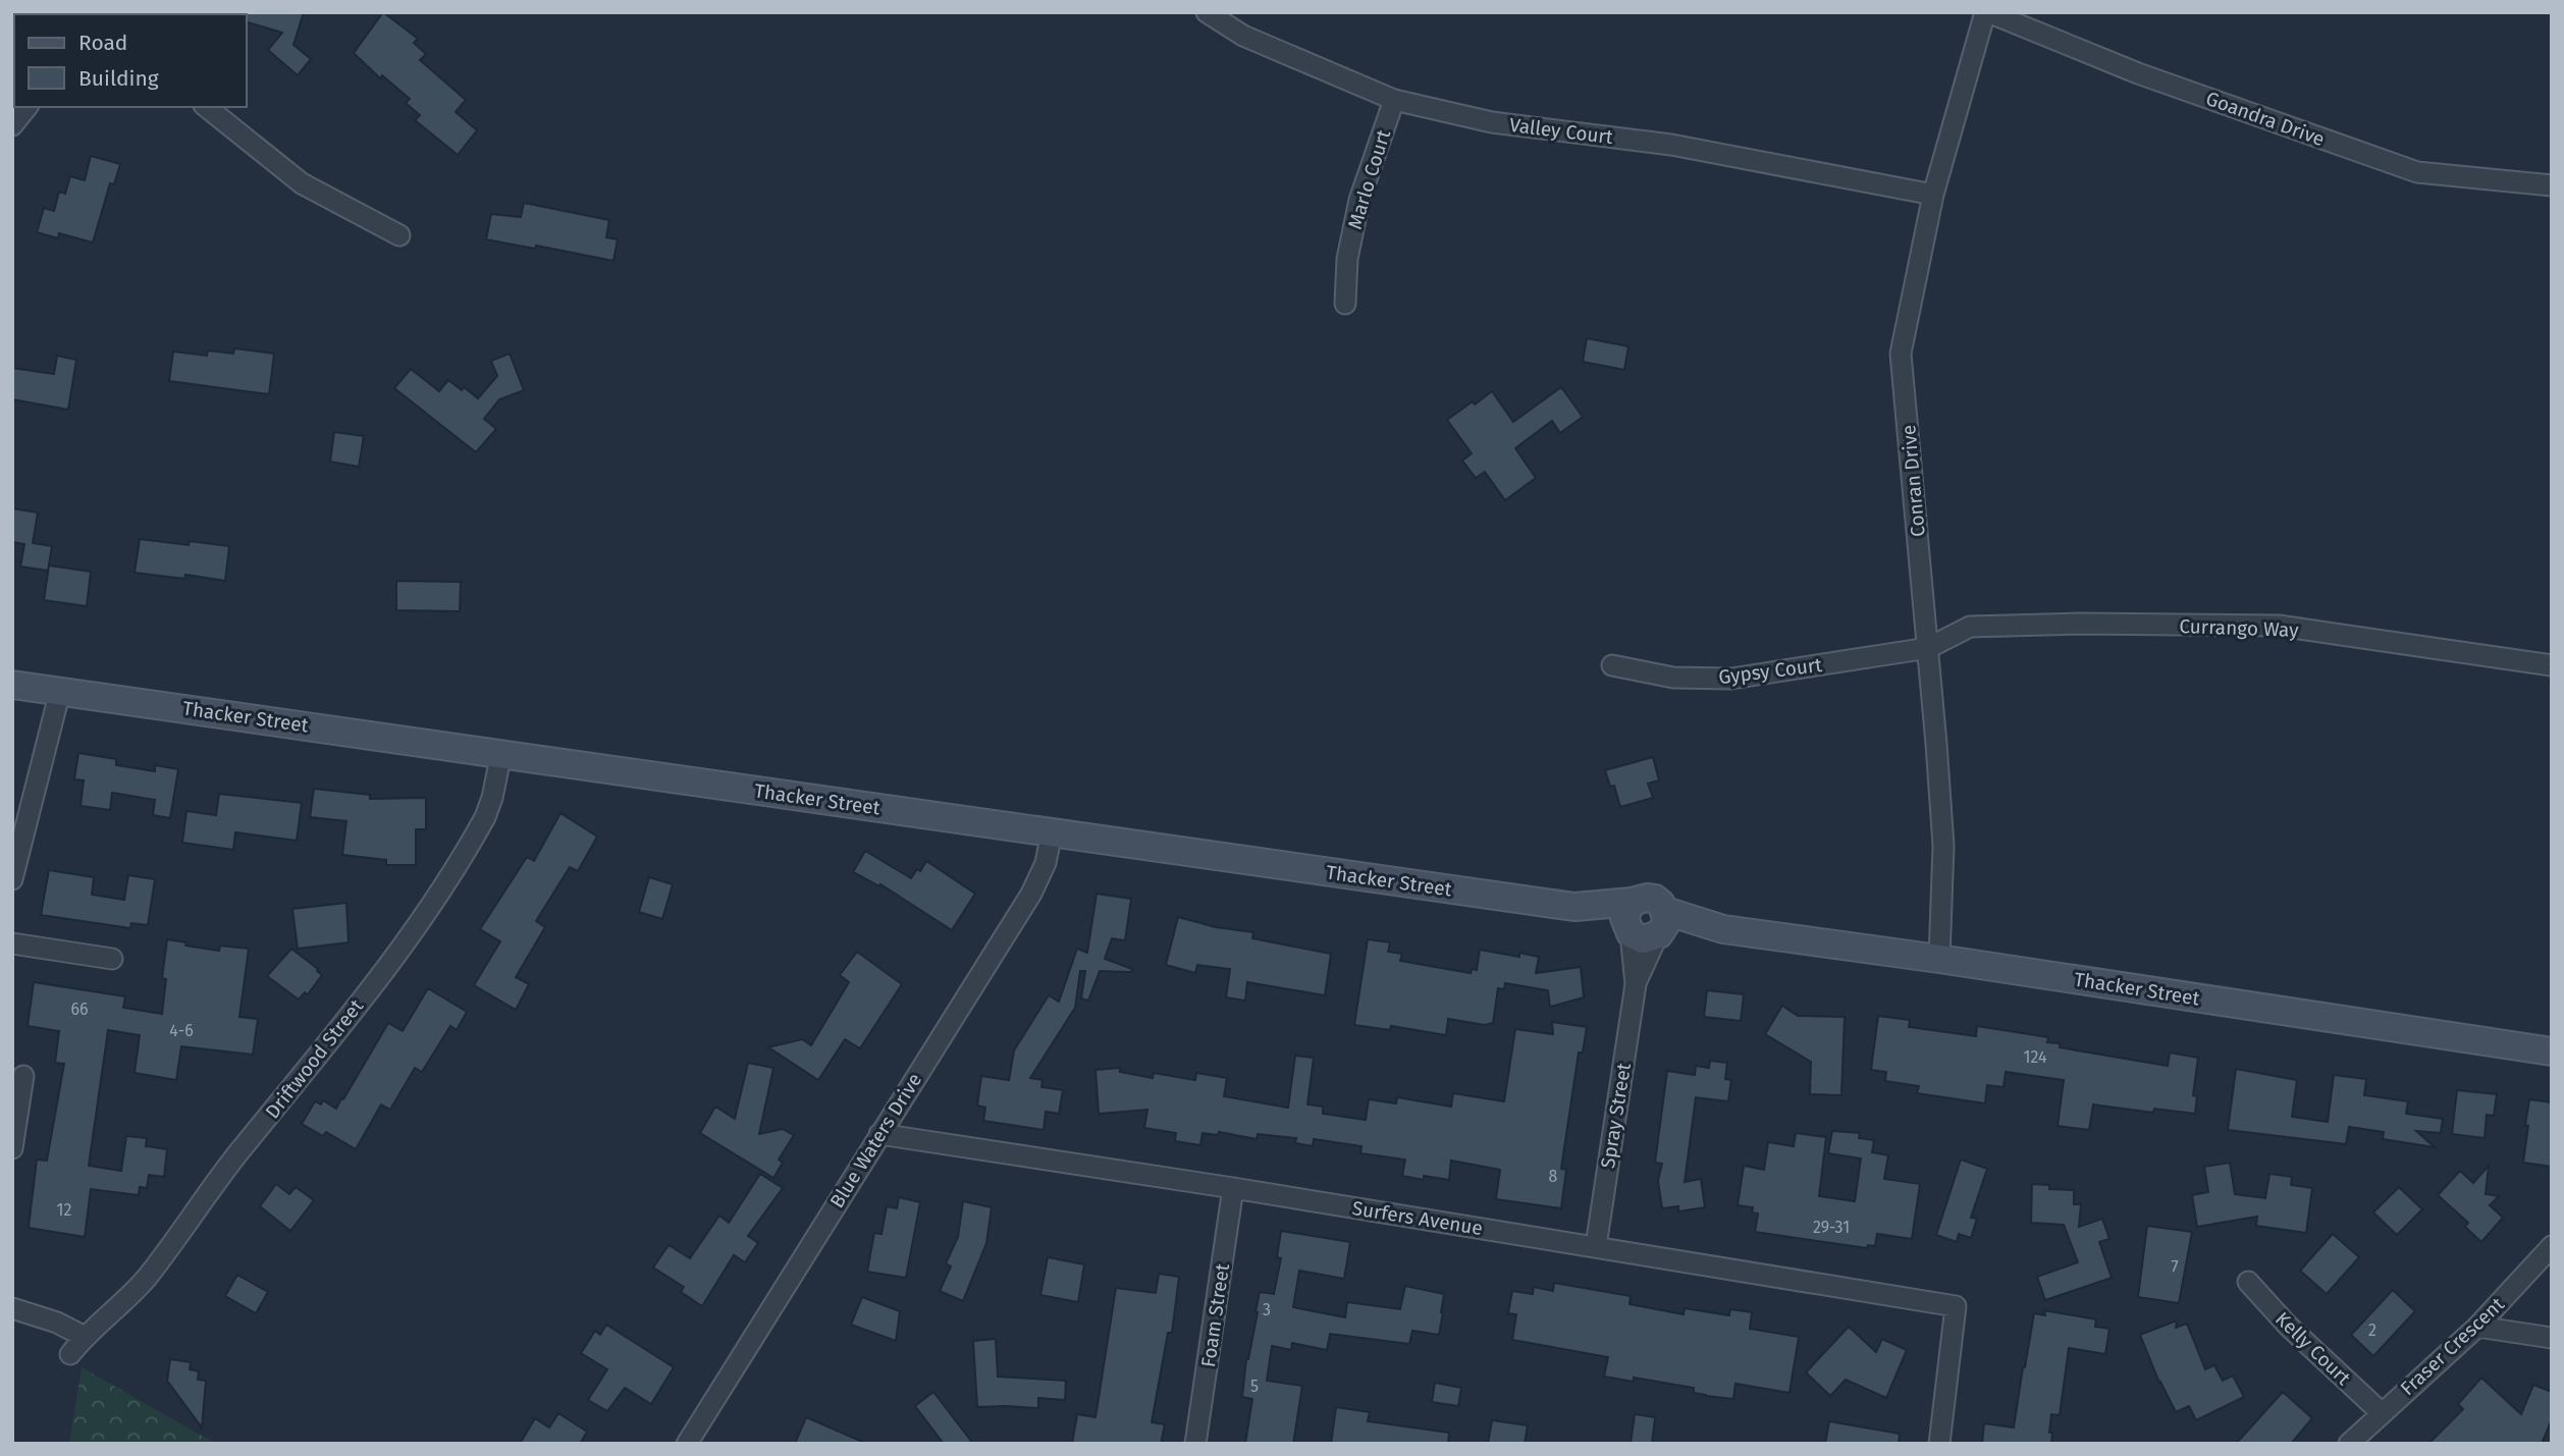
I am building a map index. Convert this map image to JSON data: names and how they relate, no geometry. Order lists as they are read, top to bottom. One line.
{"streets":{"street":["Goandra Drive","Valley Court","Marlo Court","Conran Drive","Currango Way","Gypsy Court","Thacker Street","Driftwood Street","Spray Street","Blue Waters Drive","Surfers Avenue","Foam Street","Fraser Crescent","Kelly Court"]},"crossings":[["Goandra Drive","Conran Drive"],["Valley Court","Marlo Court"],["Valley Court","Conran Drive"],["Conran Drive","Currango Way"],["Conran Drive","Gypsy Court"],["Conran Drive","Thacker Street"],["Currango Way","Gypsy Court"],["Thacker Street","Driftwood Street"],["Thacker Street","Spray Street"],["Thacker Street","Blue Waters Drive"],["Spray Street","Surfers Avenue"],["Blue Waters Drive","Surfers Avenue"],["Surfers Avenue","Foam Street"],["Fraser Crescent","Kelly Court"]],"house_numbers":["66","4-6","124","8","12","29-31","7","3","2","5"],"legend":["Road","Building"]}
